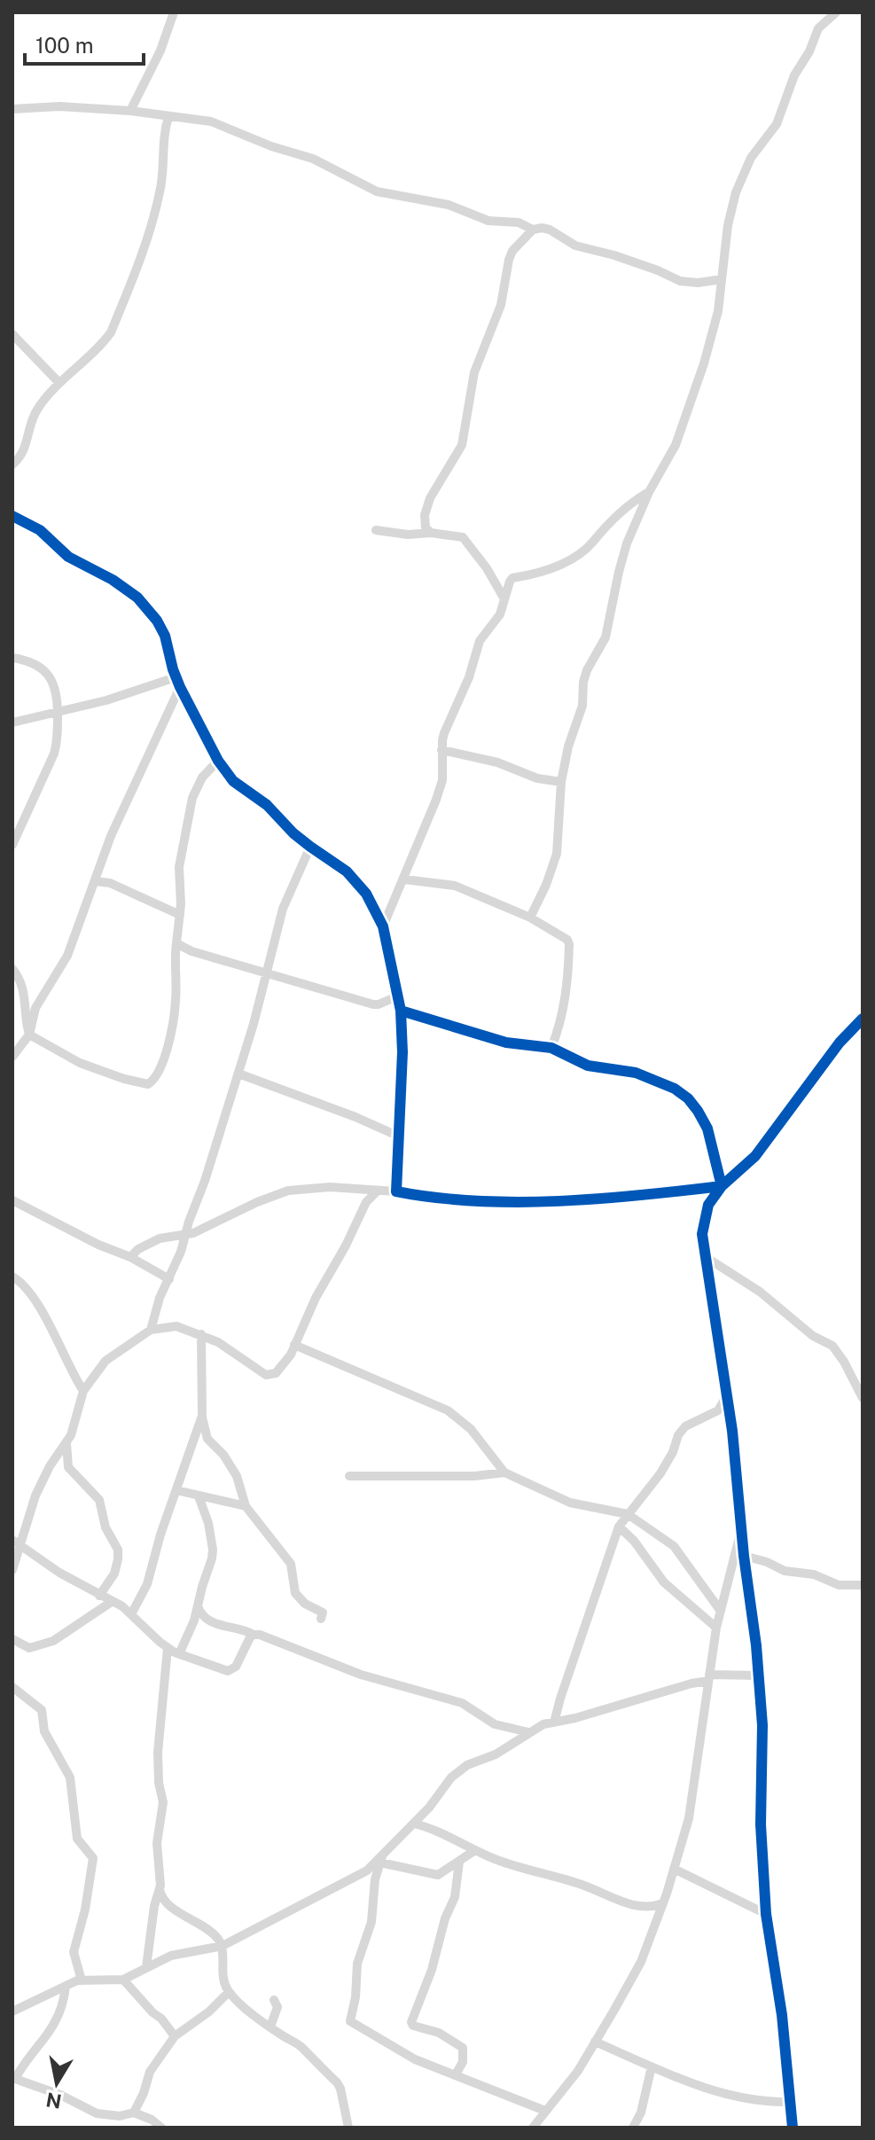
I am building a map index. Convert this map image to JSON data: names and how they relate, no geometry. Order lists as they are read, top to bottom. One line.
{"scale_bar":"100 m","north":"bottom"}
